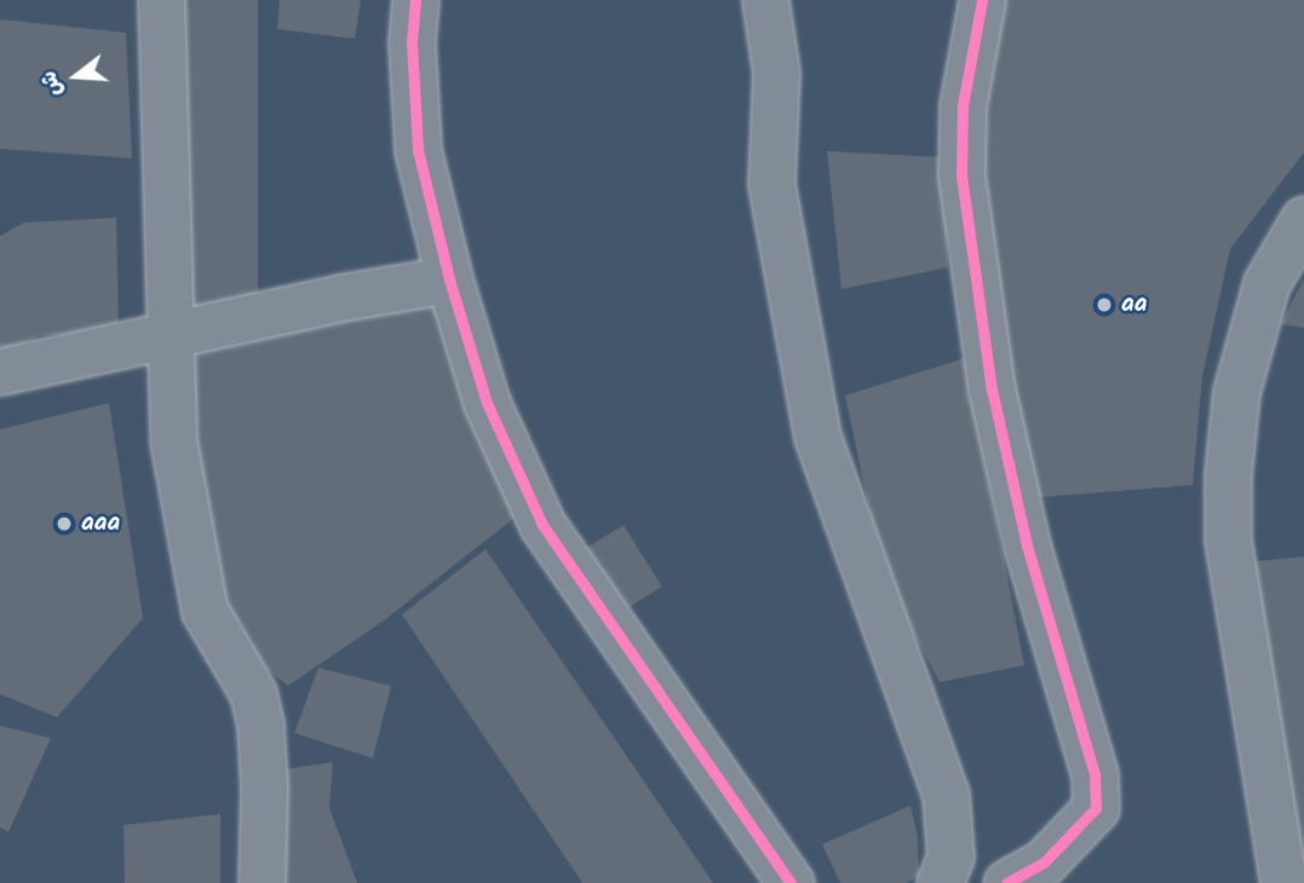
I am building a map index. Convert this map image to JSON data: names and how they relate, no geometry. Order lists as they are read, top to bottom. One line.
{"places":["aa","aaa"],"north":"left"}
